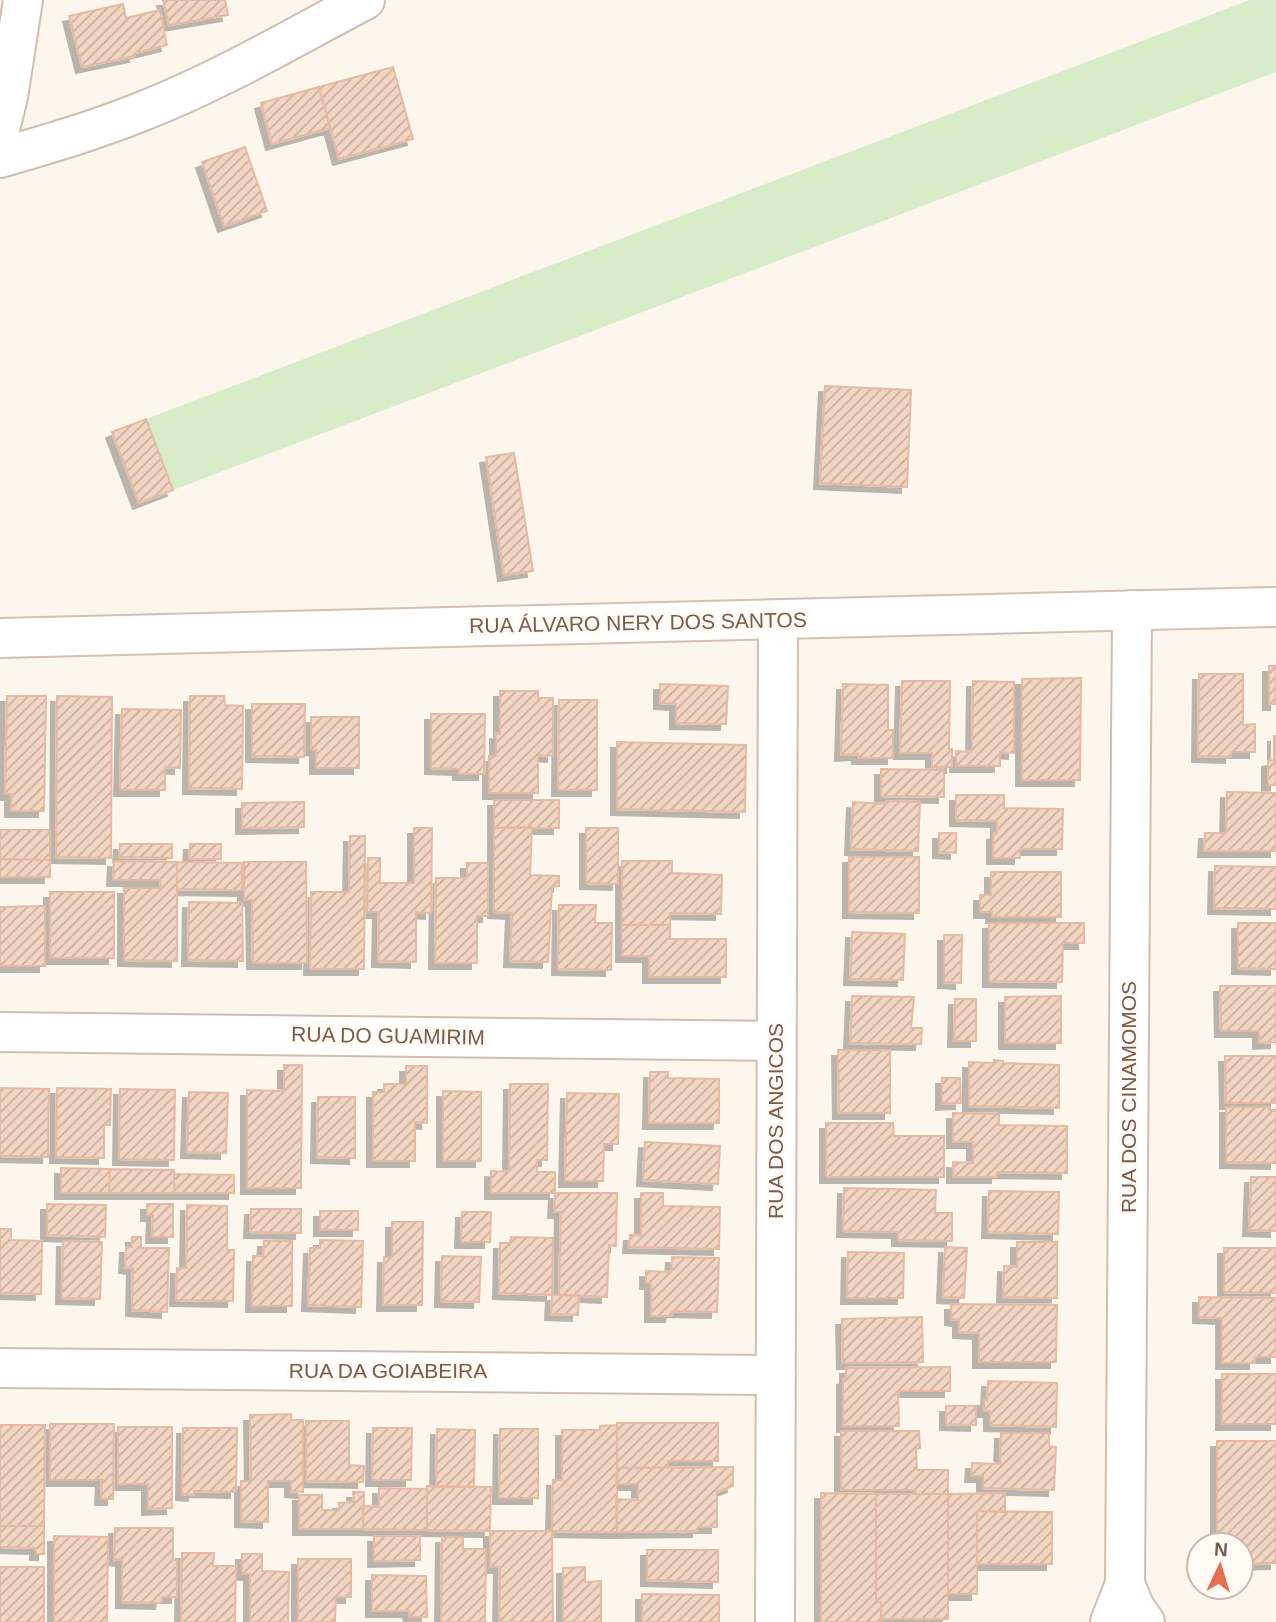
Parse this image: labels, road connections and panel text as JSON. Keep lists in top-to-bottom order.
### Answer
{
  "streets": {
    "street": [
      "RUA ÁLVARO NERY DOS SANTOS",
      "RUA DO GUAMIRIM",
      "RUA DOS CINAMOMOS",
      "RUA DOS ANGICOS",
      "RUA DA GOIABEIRA"
    ]
  },
  "crossings": [
    ["RUA ÁLVARO NERY DOS SANTOS", "RUA DOS CINAMOMOS"],
    ["RUA ÁLVARO NERY DOS SANTOS", "RUA DOS ANGICOS"],
    ["RUA DO GUAMIRIM", "RUA DOS ANGICOS"],
    ["RUA DOS ANGICOS", "RUA DA GOIABEIRA"]
  ],
  "north": "top"
}
